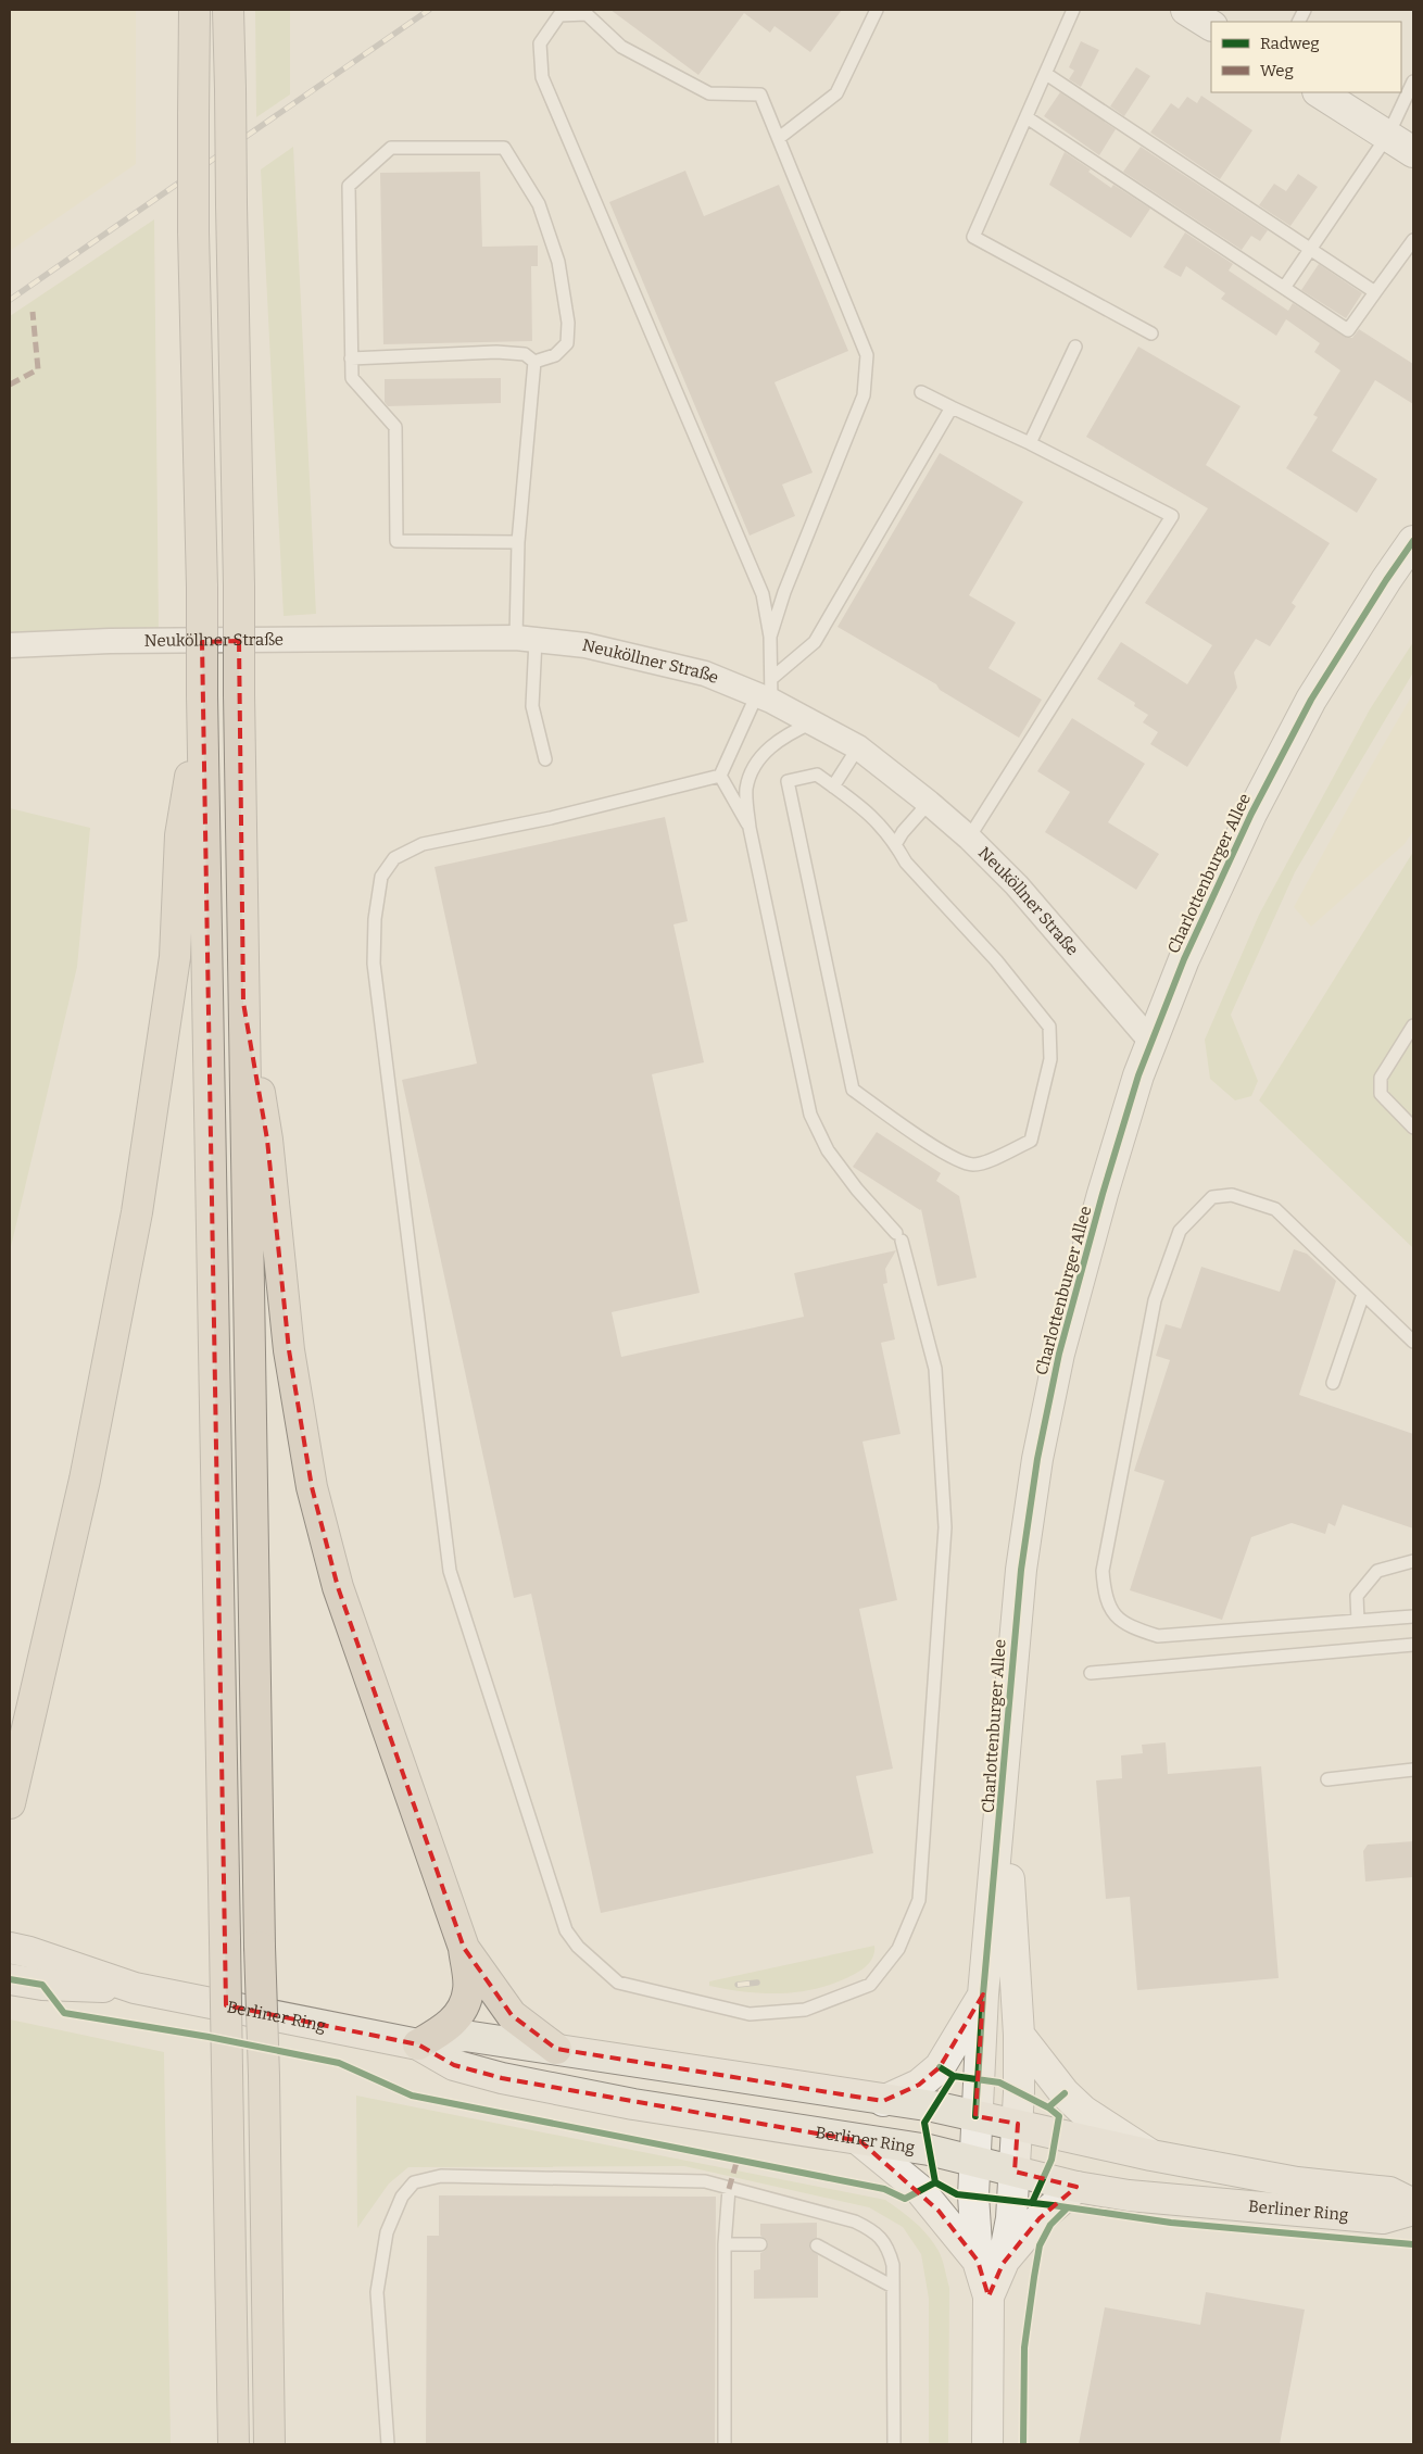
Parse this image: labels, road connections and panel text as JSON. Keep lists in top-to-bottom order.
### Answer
{
  "streets": {
    "main road": ["Berliner Ring"],
    "street": ["Neuköllner Straße", "Charlottenburger Allee"]
  },
  "crossings": [
    ["Neuköllner Straße", "Charlottenburger Allee"],
    ["Charlottenburger Allee", "Berliner Ring"]
  ],
  "legend": ["Radweg", "Weg"]
}
